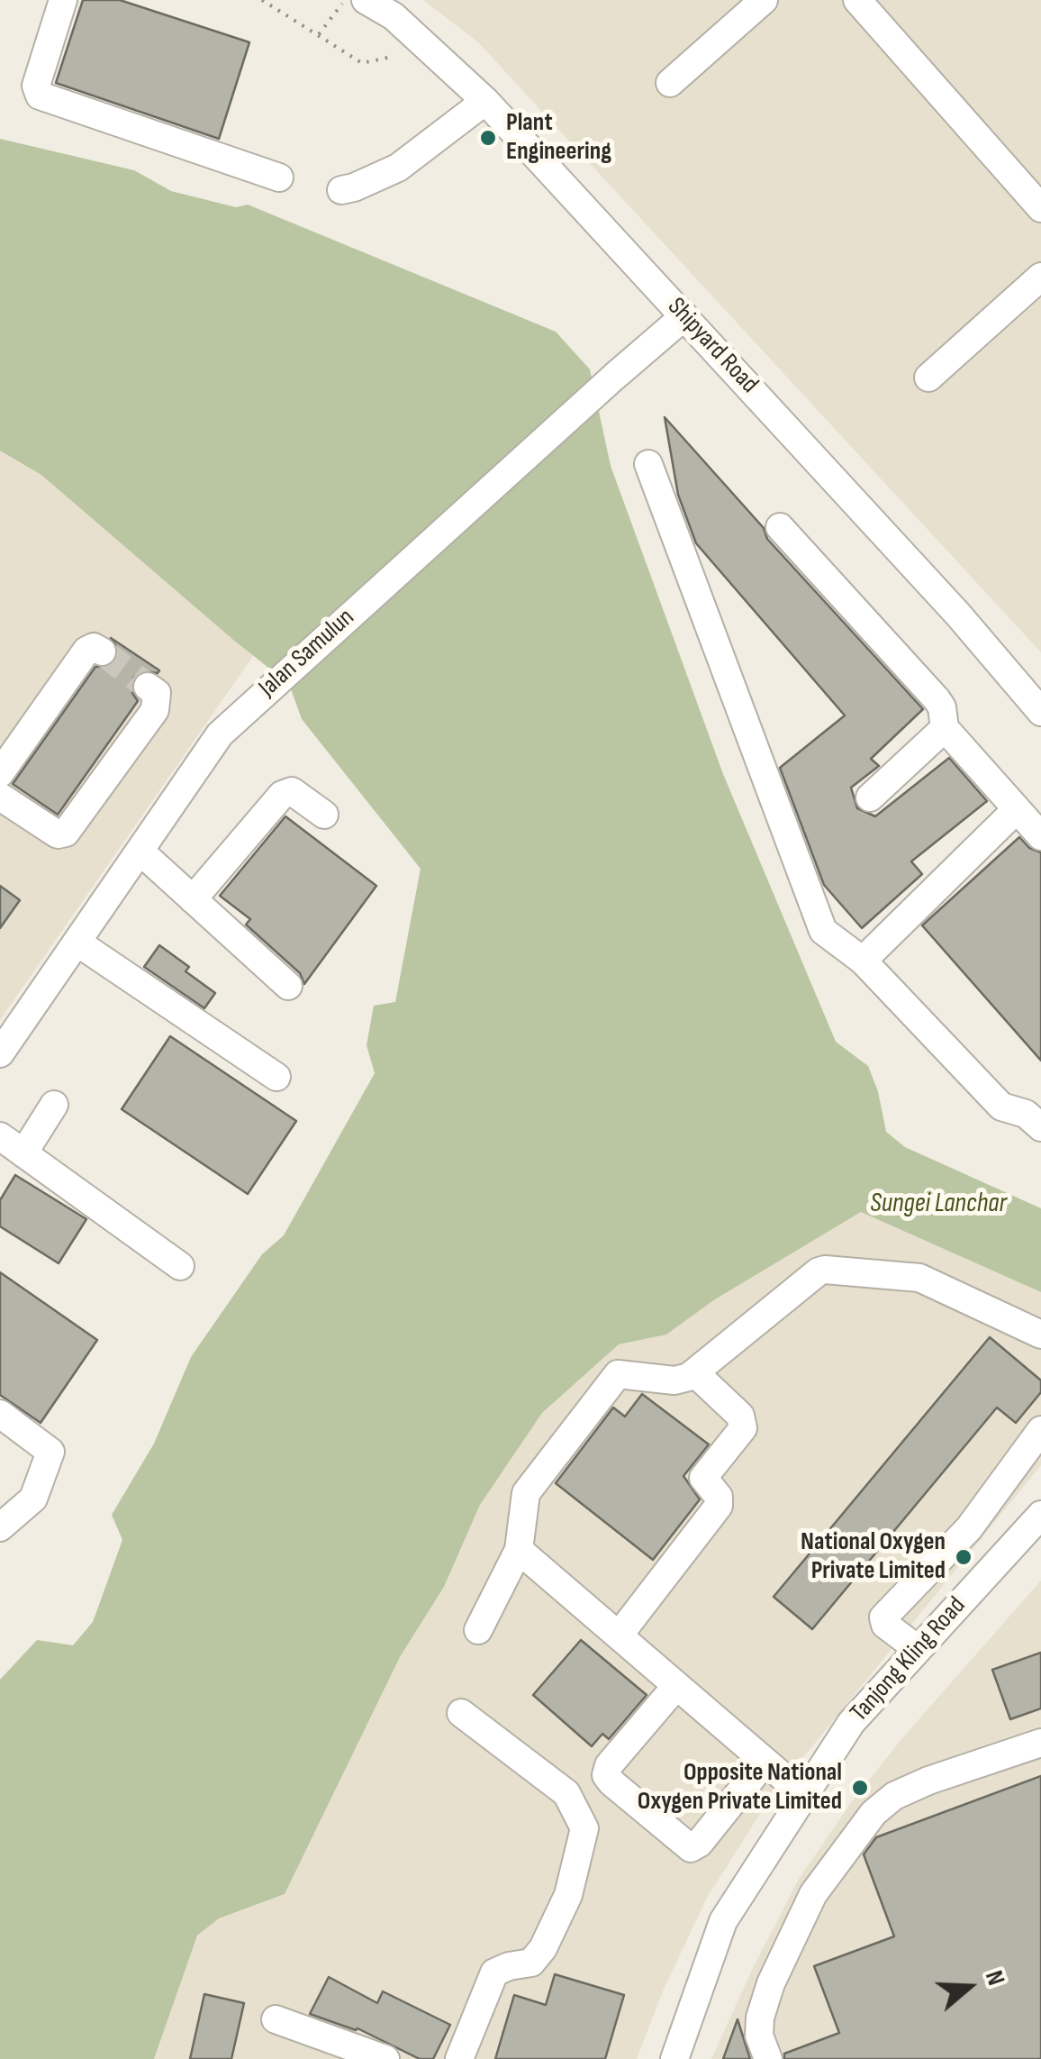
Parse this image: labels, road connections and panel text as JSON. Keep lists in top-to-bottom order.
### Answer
{
  "streets": {
    "street": ["Shipyard Road", "Jalan Samulun", "Tanjong Kling Road"]
  },
  "crossings": [
    ["Shipyard Road", "Jalan Samulun"]
  ],
  "water": ["Sungei Lanchar"],
  "places": ["Plant Engineering", "National Oxygen Private Limited", "Opposite National Oxygen Private Limited"],
  "north": "right"
}
